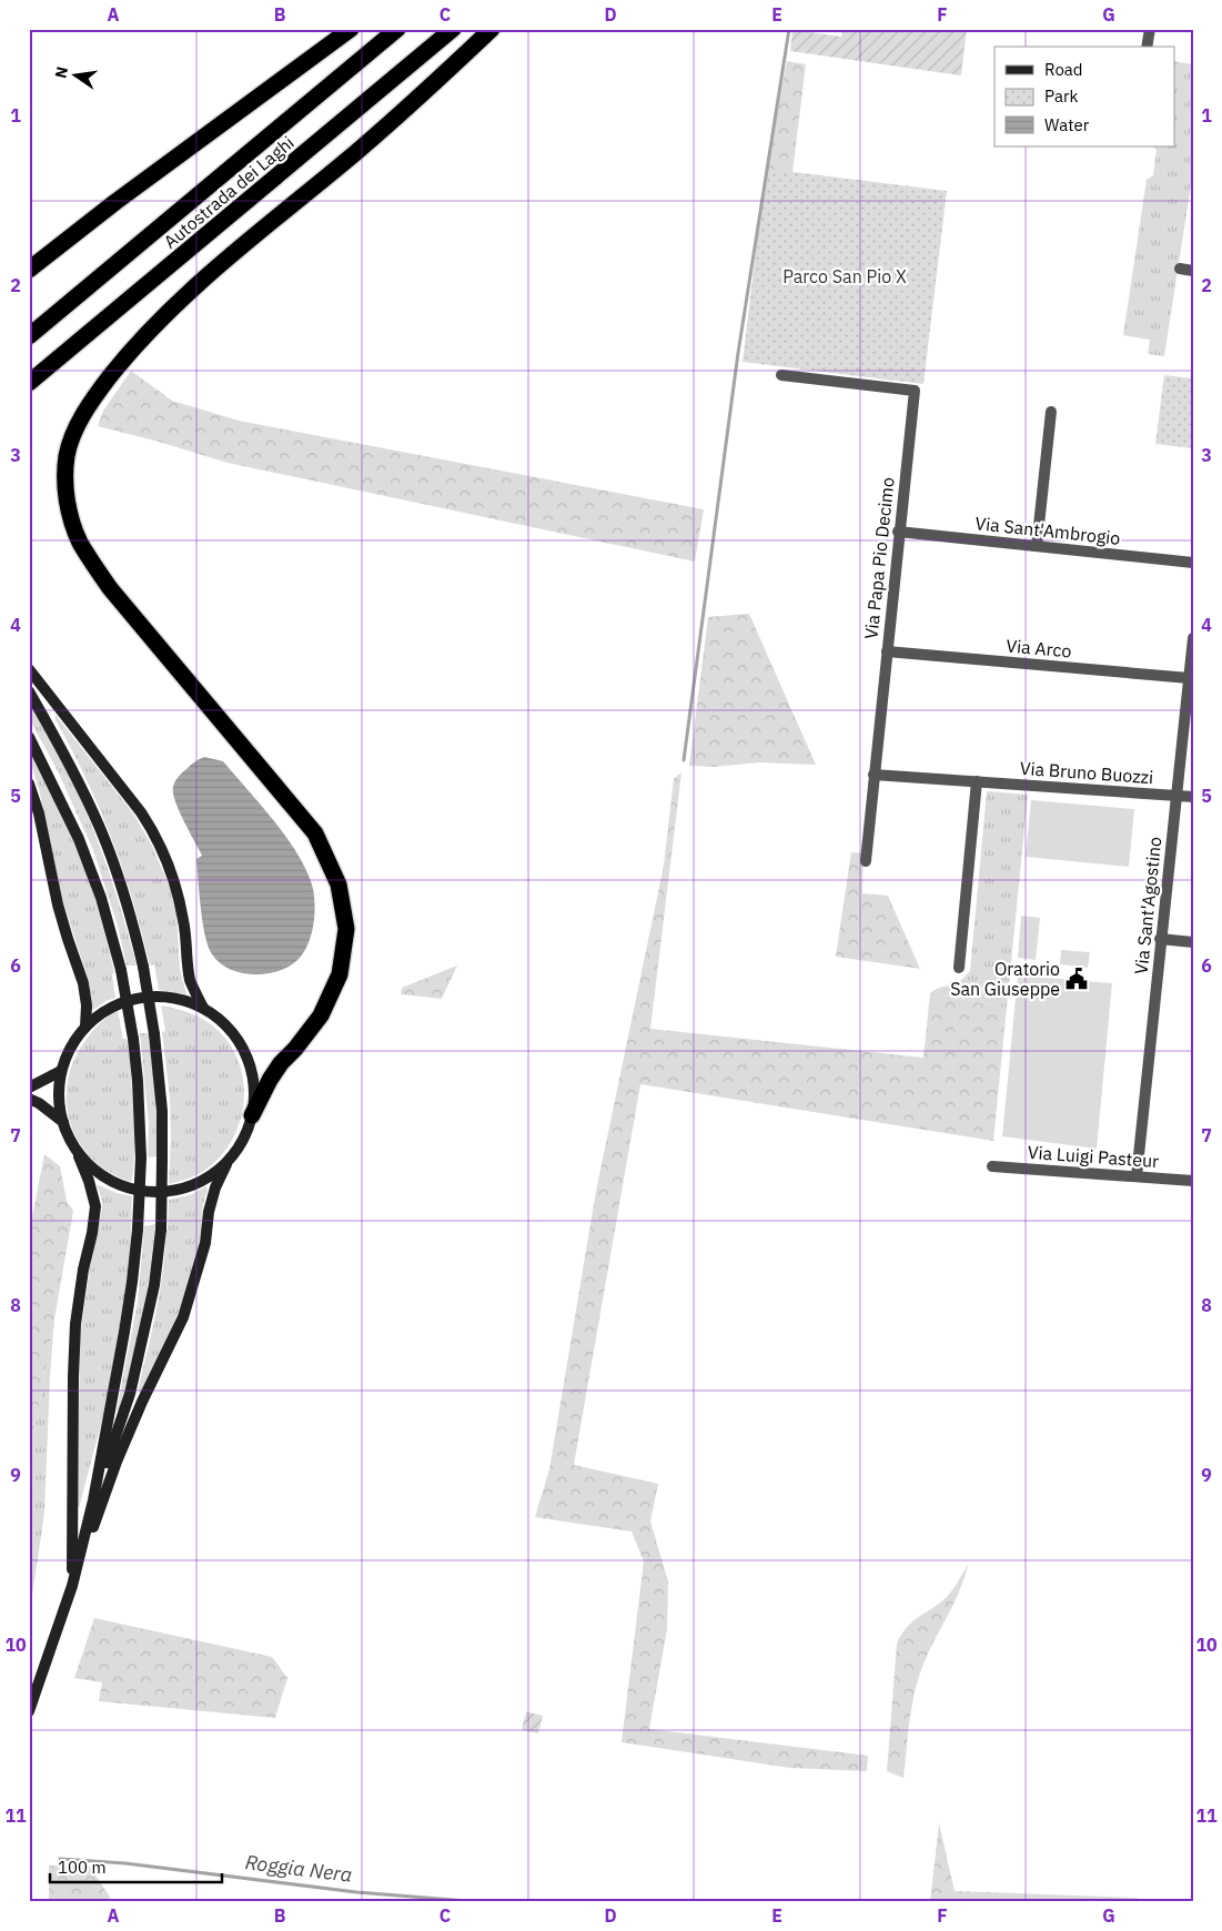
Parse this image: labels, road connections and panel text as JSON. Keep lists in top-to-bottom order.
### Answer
{
  "streets": {
    "highway": ["Autostrada dei Laghi"],
    "street": [
      "Via Sant'Ambrogio",
      "Via Papa Pio Decimo",
      "Via Arco",
      "Via Bruno Buozzi",
      "Via Sant'Agostino",
      "Via Luigi Pasteur"
    ]
  },
  "crossings": [
    ["Via Sant'Ambrogio", "Via Papa Pio Decimo"],
    ["Via Papa Pio Decimo", "Via Arco"],
    ["Via Papa Pio Decimo", "Via Bruno Buozzi"],
    ["Via Arco", "Via Sant'Agostino"],
    ["Via Bruno Buozzi", "Via Sant'Agostino"],
    ["Via Sant'Agostino", "Via Luigi Pasteur"]
  ],
  "water": ["Roggia Nera"],
  "parks": ["Parco San Pio X"],
  "places": {
    "public building": ["Oratorio San Giuseppe"]
  },
  "legend": ["Road", "Park", "Water"],
  "scale_bar": "100 m",
  "north": "left",
  "grid": {
    "columns": [
      "A",
      "B",
      "C",
      "D",
      "E",
      "F",
      "G"
    ],
    "rows": [
      "1",
      "2",
      "3",
      "4",
      "5",
      "6",
      "7",
      "8",
      "9",
      "10",
      "11"
    ]
  }
}
